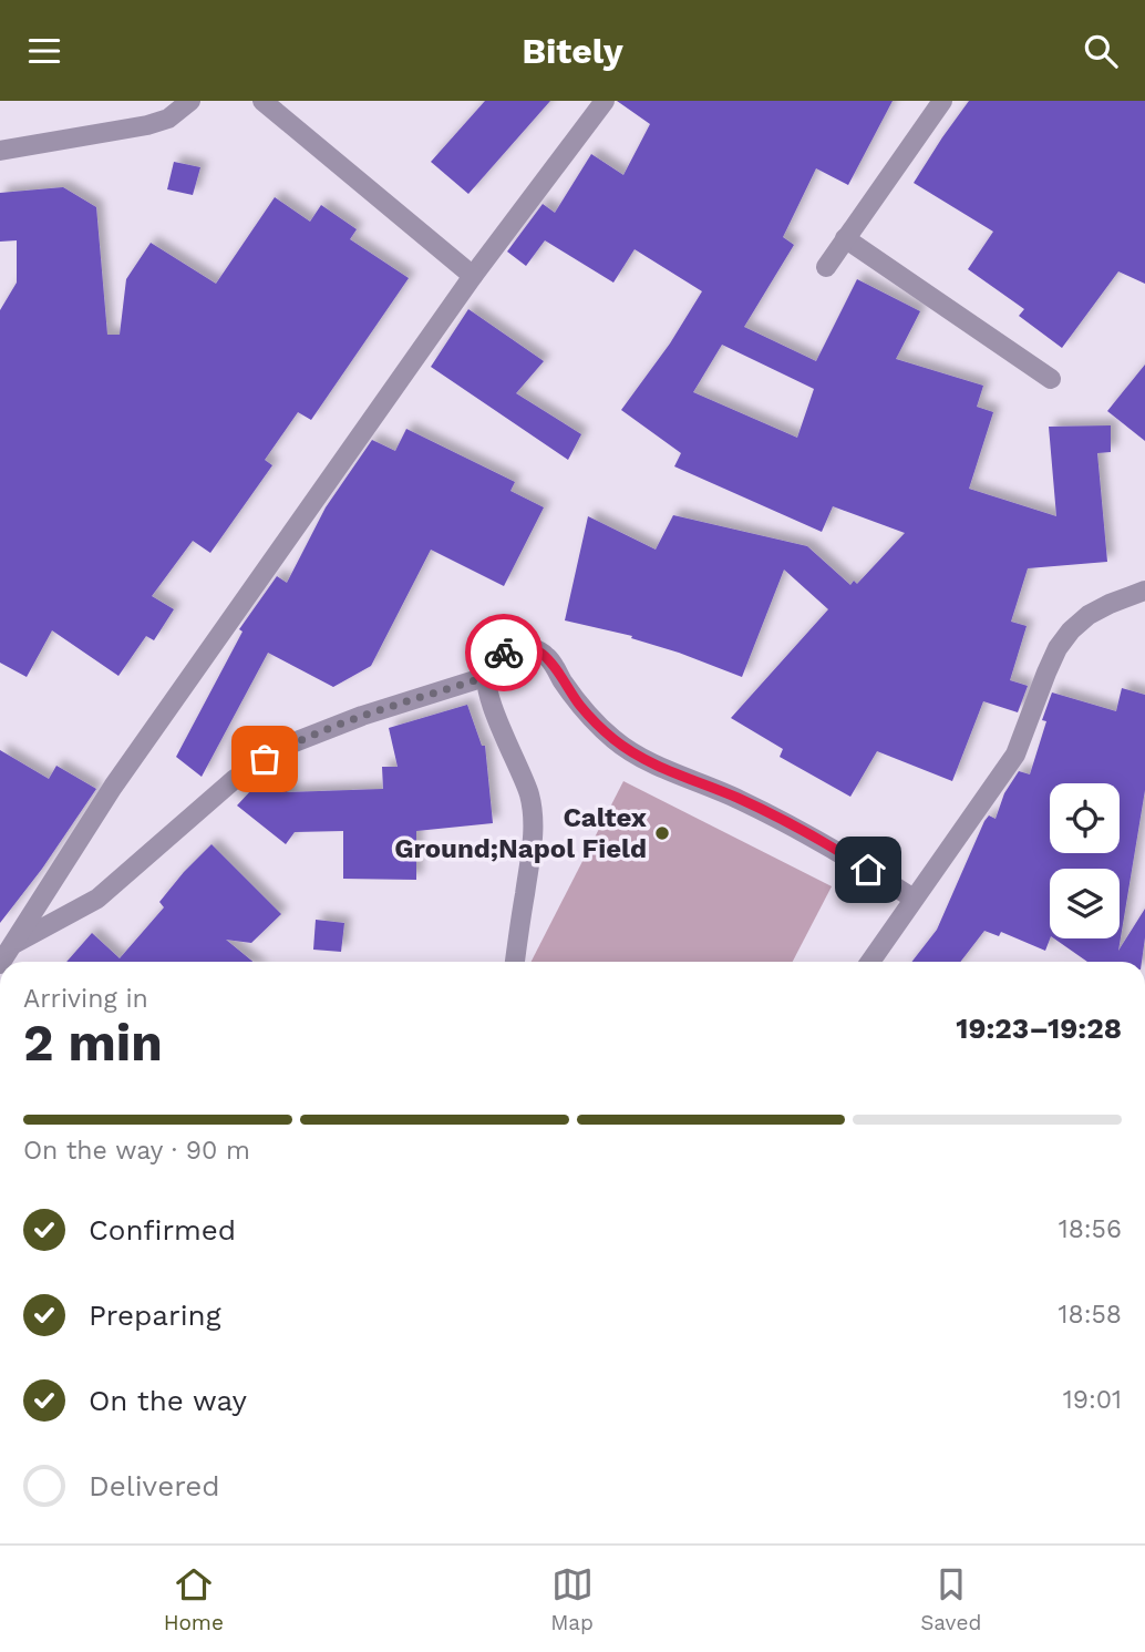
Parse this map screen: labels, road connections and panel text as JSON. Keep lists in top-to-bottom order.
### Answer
{
  "places": ["Caltex Ground;Napol Field"],
  "page": {
    "header": "Bitely",
    "heading": ["2 min", "Arriving in", "19:23–19:28"],
    "bar": "On the way · 90 m",
    "list": [
      ["Confirmed", "18:56"],
      ["Preparing", "18:58"],
      ["On the way", "19:01"],
      "Delivered"
    ],
    "tabs": ["Home", "Map", "Saved"]
  }
}
